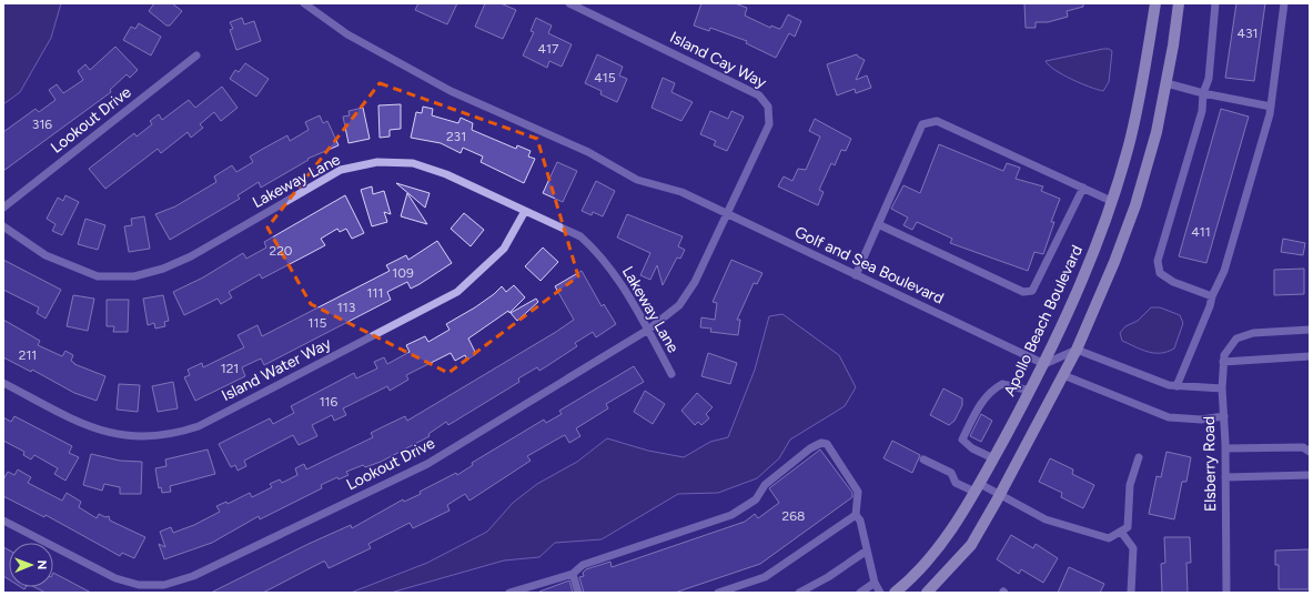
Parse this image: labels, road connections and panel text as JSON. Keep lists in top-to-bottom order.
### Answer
{
  "streets": {
    "main road": ["Apollo Beach Boulevard"],
    "street": [
      "Island Cay Way",
      "Lookout Drive",
      "Lakeway Lane",
      "Golf and Sea Boulevard",
      "Island Water Way",
      "Elsberry Road"
    ]
  },
  "crossings": [
    ["Island Cay Way", "Lookout Drive"],
    ["Island Cay Way", "Golf and Sea Boulevard"],
    ["Lookout Drive", "Lakeway Lane"],
    ["Lookout Drive", "Golf and Sea Boulevard"],
    ["Lakeway Lane", "Island Water Way"],
    ["Golf and Sea Boulevard", "Apollo Beach Boulevard"]
  ],
  "house_numbers": [
    "431",
    "417",
    "415",
    "316",
    "231",
    "411",
    "220",
    "109",
    "111",
    "113",
    "115",
    "211",
    "121",
    "116",
    "268"
  ],
  "north": "right"
}
